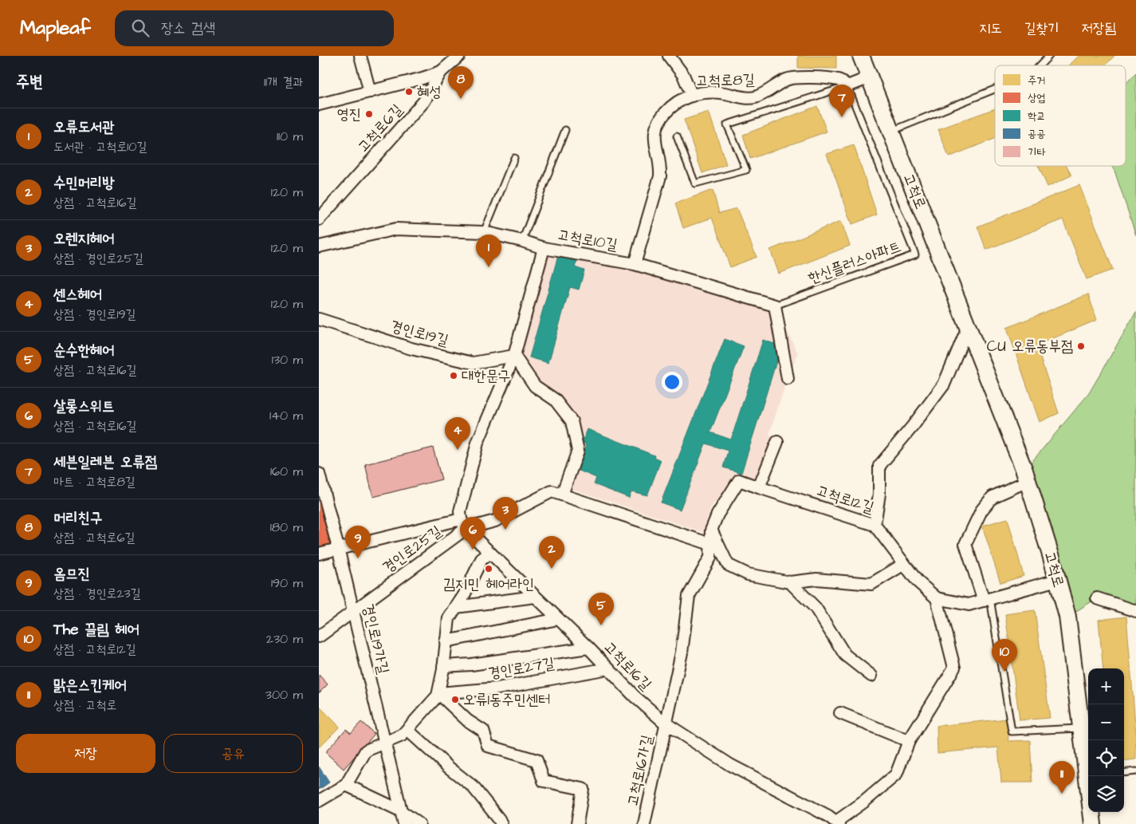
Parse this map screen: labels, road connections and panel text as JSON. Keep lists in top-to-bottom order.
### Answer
{
  "streets": {
    "main road": ["고척로"],
    "street": [
      "고척로8길",
      "고척로6길",
      "고척로10길",
      "경인로19길",
      "고척로12길",
      "경인로25길",
      "경인로19가길",
      "고척로16길",
      "경인로27길",
      "고척로16가길"
    ],
    "lane": ["한신플러스아파트"]
  },
  "crossings": [
    ["고척로8길", "고척로10길"],
    ["고척로8길", "한신플러스아파트"],
    ["고척로", "고척로12길"],
    ["고척로10길", "한신플러스아파트"],
    ["고척로12길", "경인로25길"],
    ["고척로12길", "고척로16길"],
    ["경인로25길", "경인로19가길"],
    ["경인로25길", "고척로16길"],
    ["고척로16길", "경인로27길"],
    ["고척로16길", "고척로16가길"]
  ],
  "places": [
    "혜성",
    "영진",
    "CU 오류동부점",
    "대한문구",
    "김지민 헤어라인",
    "오류1동주민센터"
  ],
  "legend": [
    "주거",
    "상업",
    "학교",
    "공공",
    "기타"
  ],
  "page": {
    "header": "Mapleaf",
    "search": "장소 검색",
    "nav": ["지도", "길찾기", "저장됨"],
    "heading": ["주변", "11개 결과"],
    "pins": [
      "8",
      "7",
      "1",
      "4",
      "3",
      "6",
      "9",
      "2",
      "5",
      "10",
      "11"
    ],
    "list": [
      {
        "mark": "1",
        "name": "오류도서관",
        "note": "도서관 · 고척로10길",
        "value": "110 m"
      },
      {
        "mark": "2",
        "name": "수민머리방",
        "note": "상점 · 고척로16길",
        "value": "120 m"
      },
      {
        "mark": "3",
        "name": "오렌지헤어",
        "note": "상점 · 경인로25길",
        "value": "120 m"
      },
      {
        "mark": "4",
        "name": "센스헤어",
        "note": "상점 · 경인로19길",
        "value": "120 m"
      },
      {
        "mark": "5",
        "name": "순수한헤어",
        "note": "상점 · 고척로16길",
        "value": "130 m"
      },
      {
        "mark": "6",
        "name": "살롱스위트",
        "note": "상점 · 고척로16길",
        "value": "140 m"
      },
      {
        "mark": "7",
        "name": "세븐일레븐 오류점",
        "note": "마트 · 고척로8길",
        "value": "160 m"
      },
      {
        "mark": "8",
        "name": "머리친구",
        "note": "상점 · 고척로6길",
        "value": "180 m"
      },
      {
        "mark": "9",
        "name": "옴므진",
        "note": "상점 · 경인로23길",
        "value": "190 m"
      },
      {
        "mark": "10",
        "name": "The 끌림 헤어",
        "note": "상점 · 고척로12길",
        "value": "230 m"
      },
      {
        "mark": "11",
        "name": "맑은스킨케어",
        "note": "상점 · 고척로",
        "value": "300 m"
      }
    ],
    "map_buttons": ["+", "−"],
    "buttons": ["저장", "공유"]
  }
}
